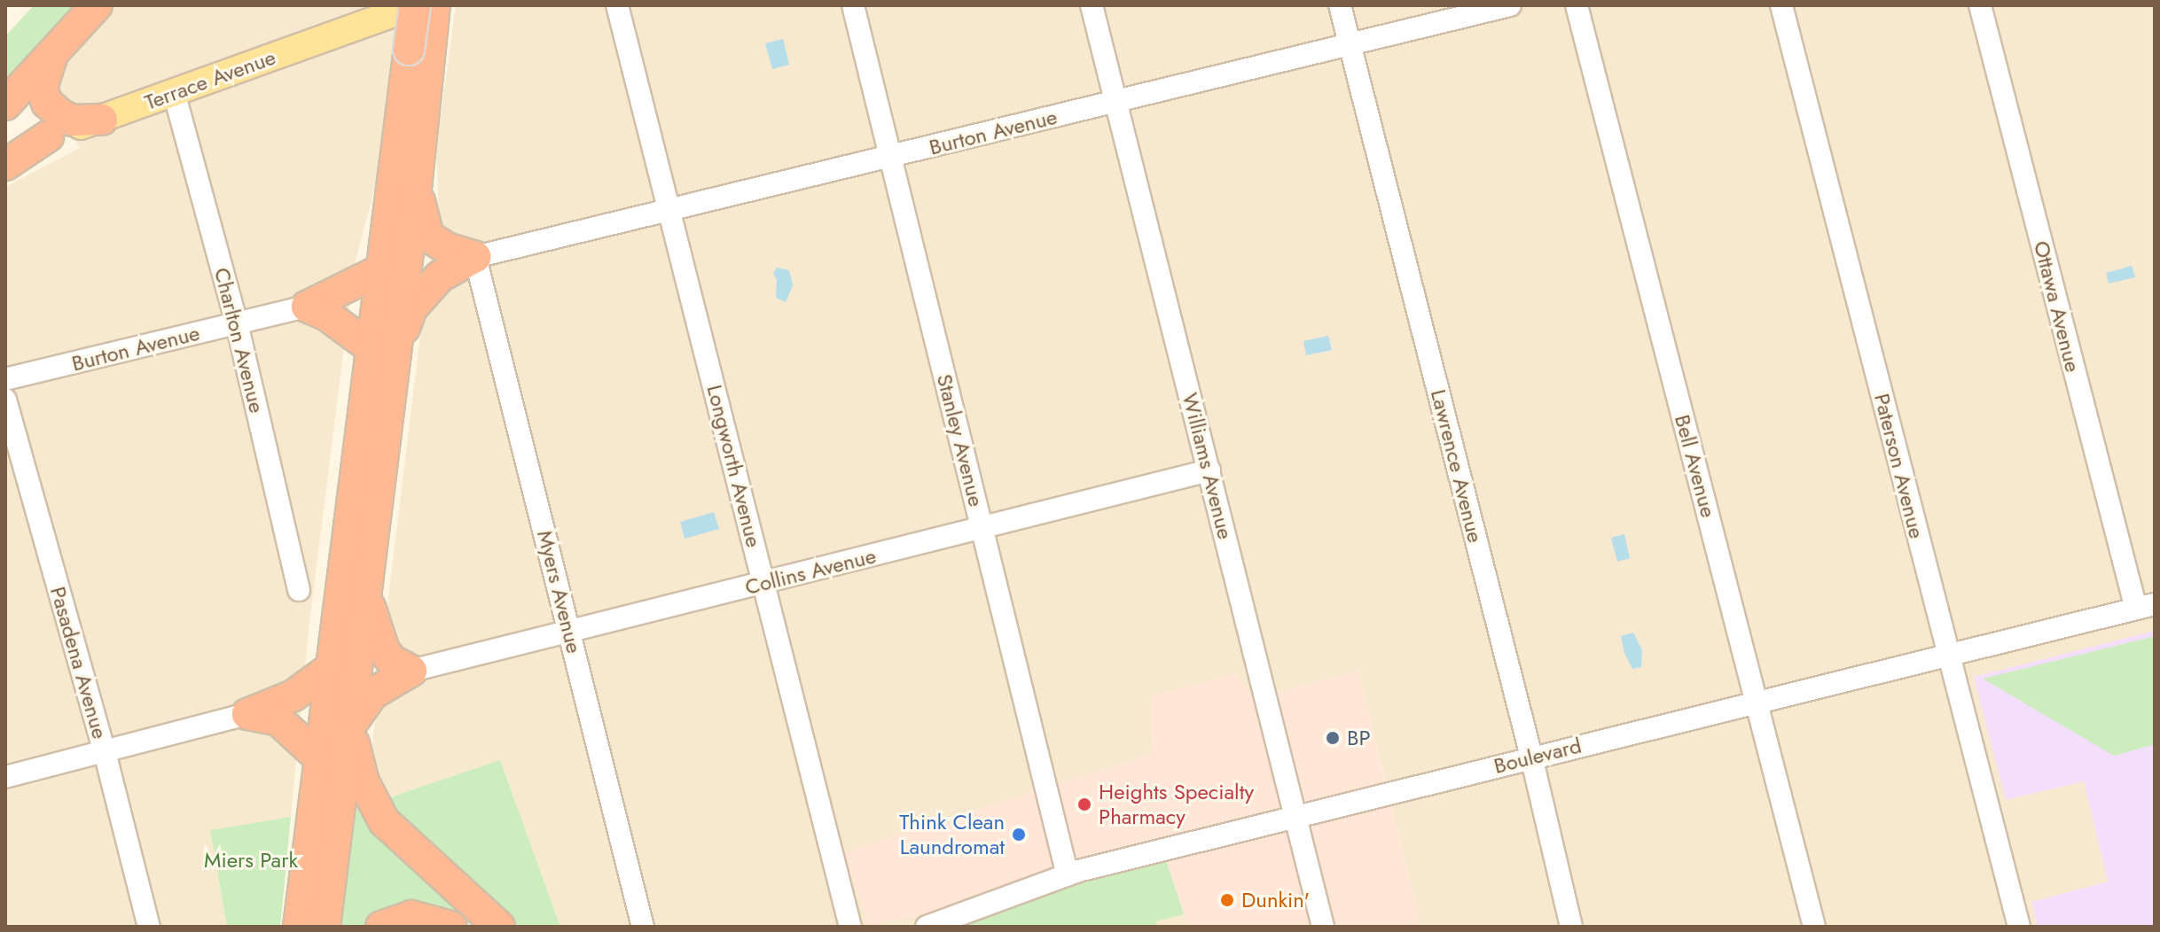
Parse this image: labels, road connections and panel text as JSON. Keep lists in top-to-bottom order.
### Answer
{
  "streets": {
    "main road": ["Terrace Avenue"],
    "street": [
      "Burton Avenue",
      "Ottawa Avenue",
      "Charlton Avenue",
      "Stanley Avenue",
      "Longworth Avenue",
      "Williams Avenue",
      "Lawrence Avenue",
      "Bell Avenue",
      "Paterson Avenue",
      "Collins Avenue",
      "Myers Avenue",
      "Pasadena Avenue",
      "Boulevard"
    ]
  },
  "crossings": [
    ["Terrace Avenue", "Charlton Avenue"],
    ["Burton Avenue", "Charlton Avenue"],
    ["Burton Avenue", "Stanley Avenue"],
    ["Burton Avenue", "Longworth Avenue"],
    ["Burton Avenue", "Williams Avenue"],
    ["Burton Avenue", "Lawrence Avenue"],
    ["Burton Avenue", "Myers Avenue"],
    ["Ottawa Avenue", "Boulevard"],
    ["Stanley Avenue", "Collins Avenue"],
    ["Stanley Avenue", "Boulevard"],
    ["Longworth Avenue", "Collins Avenue"],
    ["Williams Avenue", "Collins Avenue"],
    ["Williams Avenue", "Boulevard"],
    ["Lawrence Avenue", "Boulevard"],
    ["Bell Avenue", "Boulevard"],
    ["Paterson Avenue", "Boulevard"],
    ["Collins Avenue", "Myers Avenue"]
  ],
  "parks": ["Miers Park"],
  "places": [
    "BP",
    "Heights Specialty Pharmacy",
    "Think Clean Laundromat",
    "Dunkin'"
  ]
}
